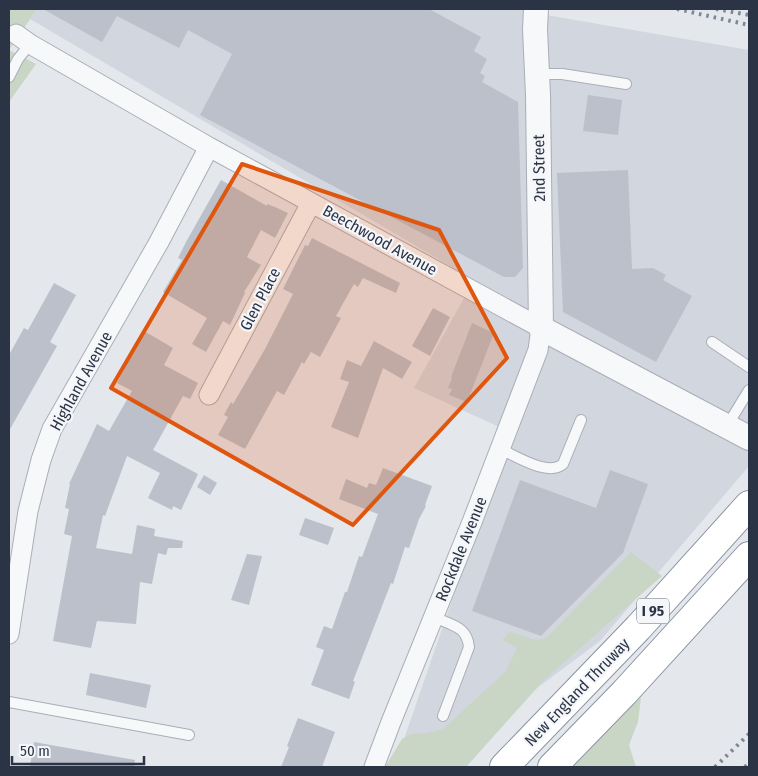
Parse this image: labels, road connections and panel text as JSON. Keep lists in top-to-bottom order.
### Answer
{
  "streets": {
    "highway": ["I 95", "New England Thruway"],
    "street": [
      "2nd Street",
      "Beechwood Avenue",
      "Glen Place",
      "Highland Avenue",
      "Rockdale Avenue"
    ]
  },
  "crossings": [
    ["2nd Street", "Beechwood Avenue"],
    ["2nd Street", "Rockdale Avenue"],
    ["Beechwood Avenue", "Glen Place"],
    ["Beechwood Avenue", "Highland Avenue"],
    ["Beechwood Avenue", "Rockdale Avenue"]
  ],
  "scale_bar": "50 m"
}
